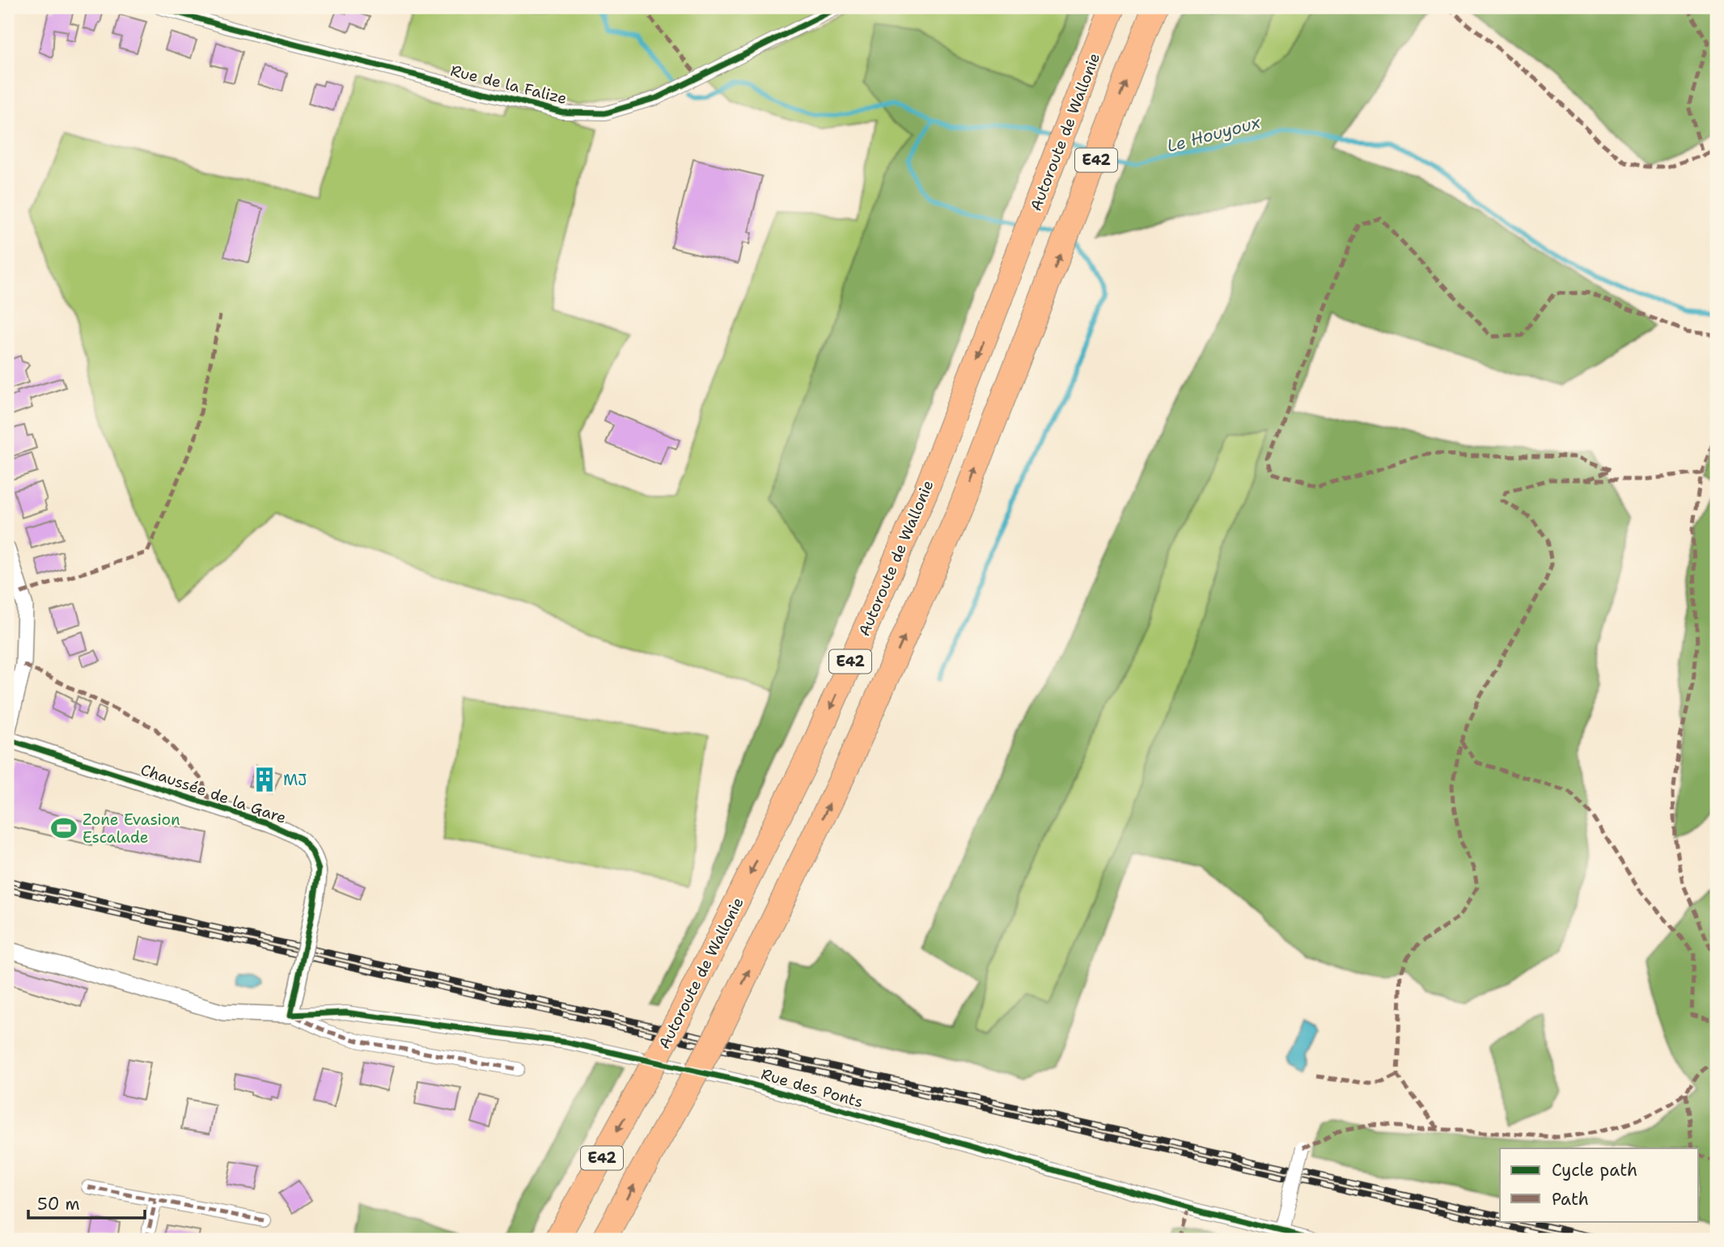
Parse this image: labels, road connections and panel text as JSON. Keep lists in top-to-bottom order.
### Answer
{
  "streets": {
    "highway": ["Autoroute de Wallonie", "E42"],
    "street": ["Rue de la Falize", "Chaussée de la Gare", "Rue des Ponts"]
  },
  "crossings": [
    ["Chaussée de la Gare", "Rue des Ponts"]
  ],
  "water": ["Le Houyoux"],
  "places": {
    "building": ["MJ"],
    "sports": ["Zone Evasion Escalade"]
  },
  "legend": ["Cycle path", "Path"],
  "scale_bar": "50 m"
}
